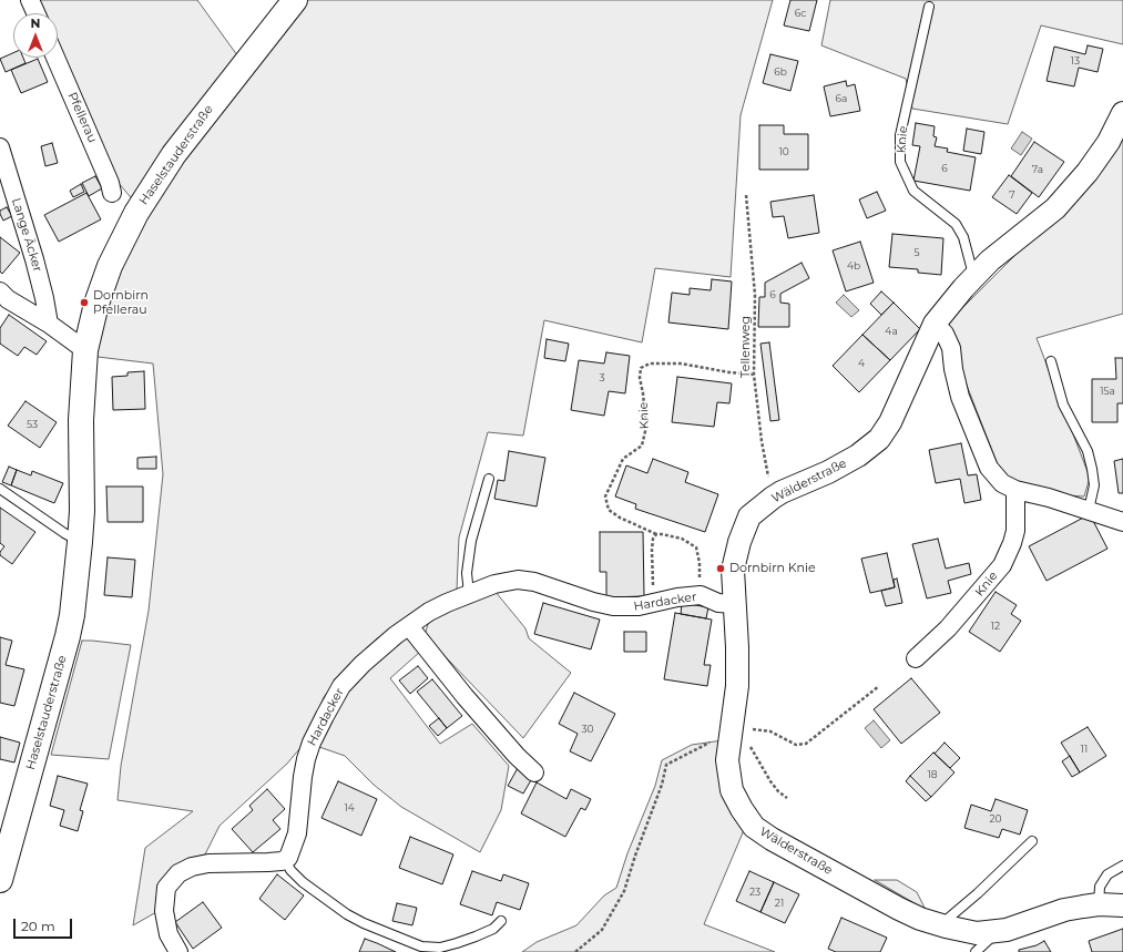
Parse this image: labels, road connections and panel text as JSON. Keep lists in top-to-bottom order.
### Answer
{
  "streets": {
    "main road": ["Haselstauderstraße"],
    "street": [
      "Pfellerau",
      "Knie",
      "Lange Äcker",
      "Wälderstraße",
      "Hardacker"
    ],
    "path": ["Tellenweg"]
  },
  "crossings": [
    ["Knie", "Tellenweg"],
    ["Knie", "Wälderstraße"],
    ["Knie", "Hardacker"],
    ["Tellenweg", "Wälderstraße"],
    ["Wälderstraße", "Hardacker"]
  ],
  "places": ["Dornbirn Pfellerau", "Dornbirn Knie"],
  "house_numbers": [
    "6c",
    "13",
    "6b",
    "6a",
    "10",
    "6",
    "7a",
    "7",
    "5",
    "4b",
    "6",
    "4a",
    "4",
    "3",
    "15a",
    "53",
    "12",
    "30",
    "11",
    "18",
    "14",
    "20",
    "23",
    "21"
  ],
  "scale_bar": "20 m",
  "north": "top"
}
